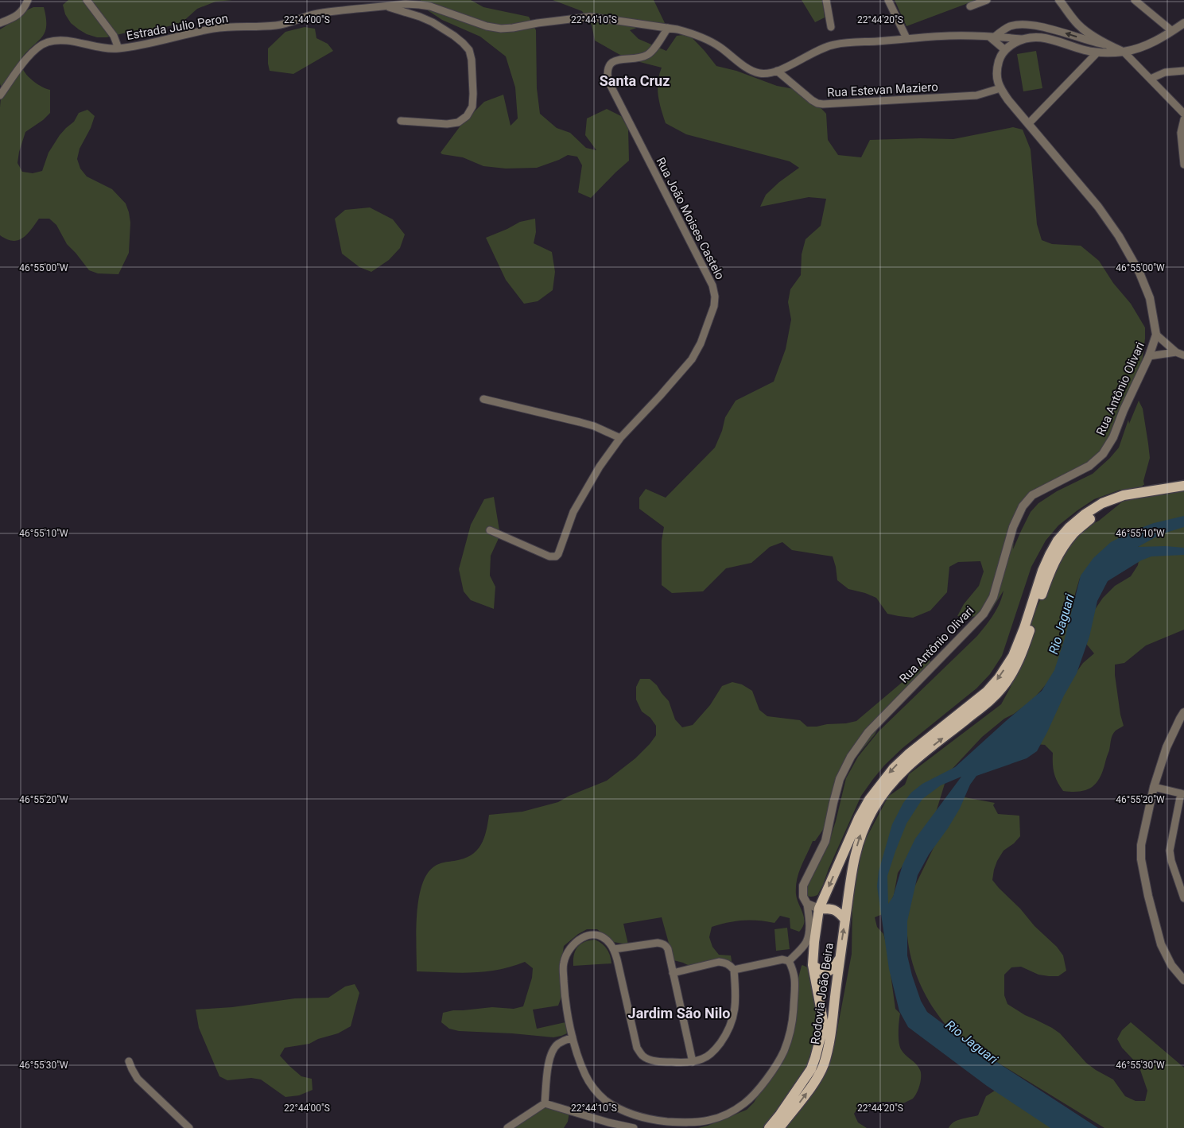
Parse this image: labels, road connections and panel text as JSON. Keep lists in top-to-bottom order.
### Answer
{
  "streets": {
    "main road": ["Rodovia João Beira"],
    "street": [
      "Estrada Julio Peron",
      "Rua Estevan Maziero",
      "Rua João Moises Castelo",
      "Rua Antônio Olivari"
    ]
  },
  "crossings": [
    ["Estrada Julio Peron", "Rua Estevan Maziero"],
    ["Estrada Julio Peron", "Rua João Moises Castelo"],
    ["Rua Estevan Maziero", "Rua Antônio Olivari"]
  ],
  "districts": ["Santa Cruz", "Jardim São Nilo"],
  "water": ["Rio Jaguari"],
  "coordinates": [
    "22°44'00\"S",
    "22°44'10\"S",
    "22°44'20\"S",
    "46°55'00\"W",
    "46°55'10\"W",
    "46°55'20\"W",
    "46°55'30\"W"
  ]
}
